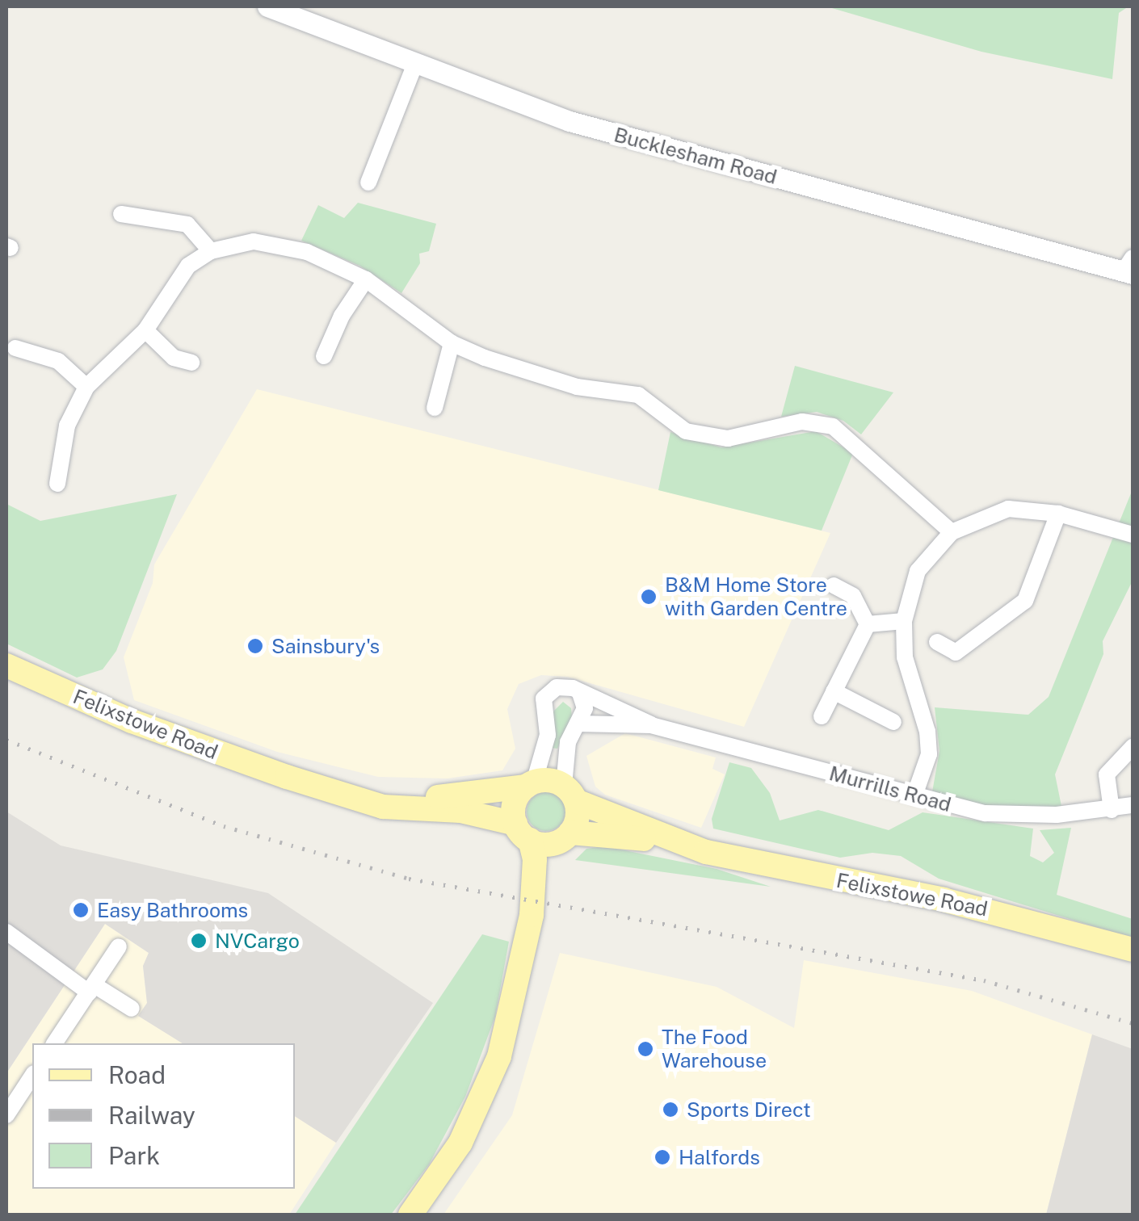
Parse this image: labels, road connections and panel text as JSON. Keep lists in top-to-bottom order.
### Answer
{
  "streets": {
    "main road": ["Felixstowe Road"],
    "street": ["Bucklesham Road", "Murrills Road"]
  },
  "places": [
    "B&M Home Store with Garden Centre",
    "Sainsbury's",
    "Easy Bathrooms",
    "NVCargo",
    "The Food Warehouse",
    "Sports Direct",
    "Halfords"
  ],
  "legend": ["Road", "Railway", "Park"]
}
